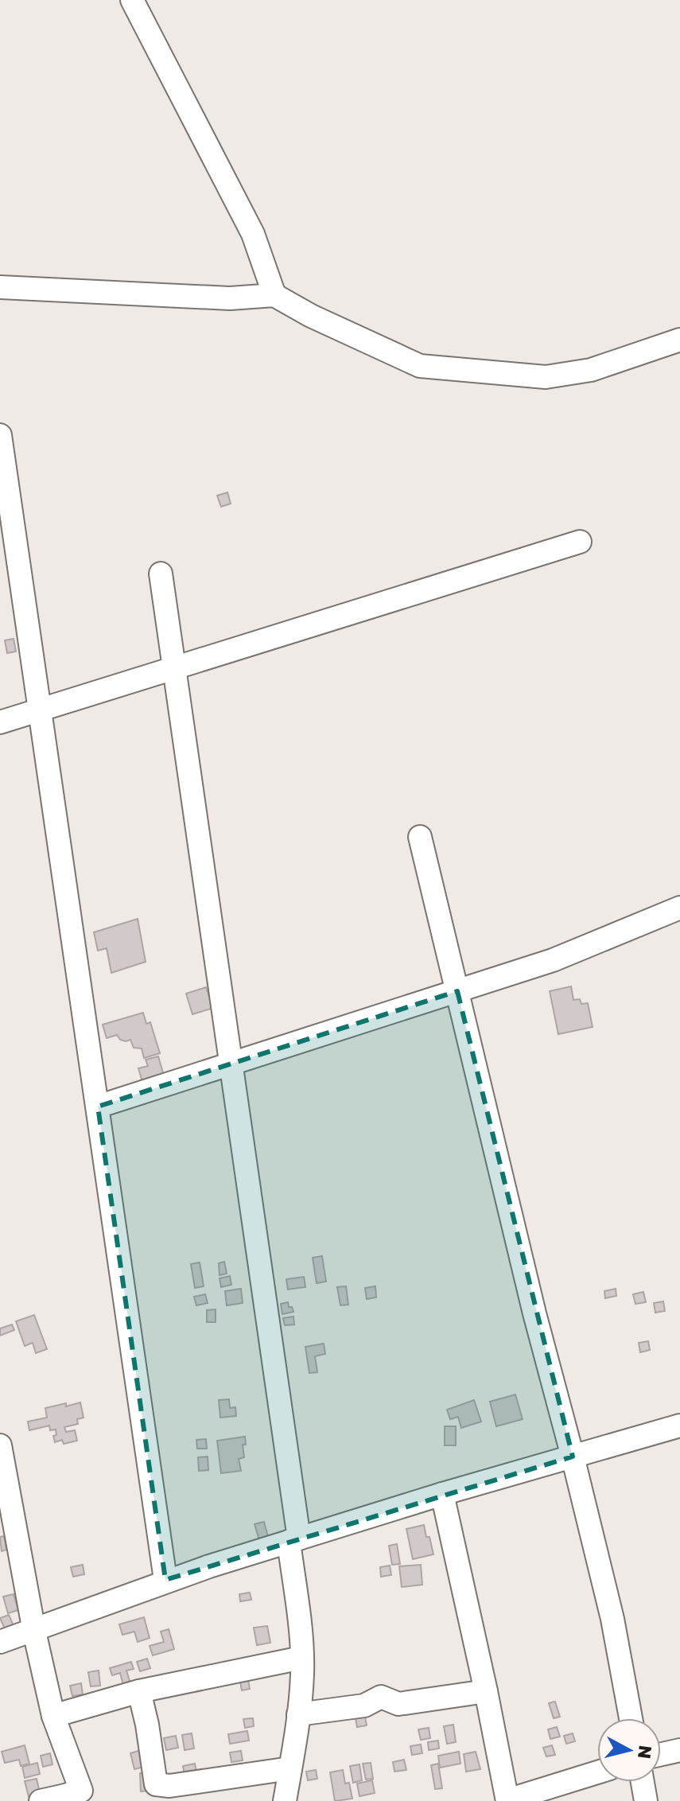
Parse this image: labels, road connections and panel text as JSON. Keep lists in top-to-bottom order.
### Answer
{
  "north": "right"
}
